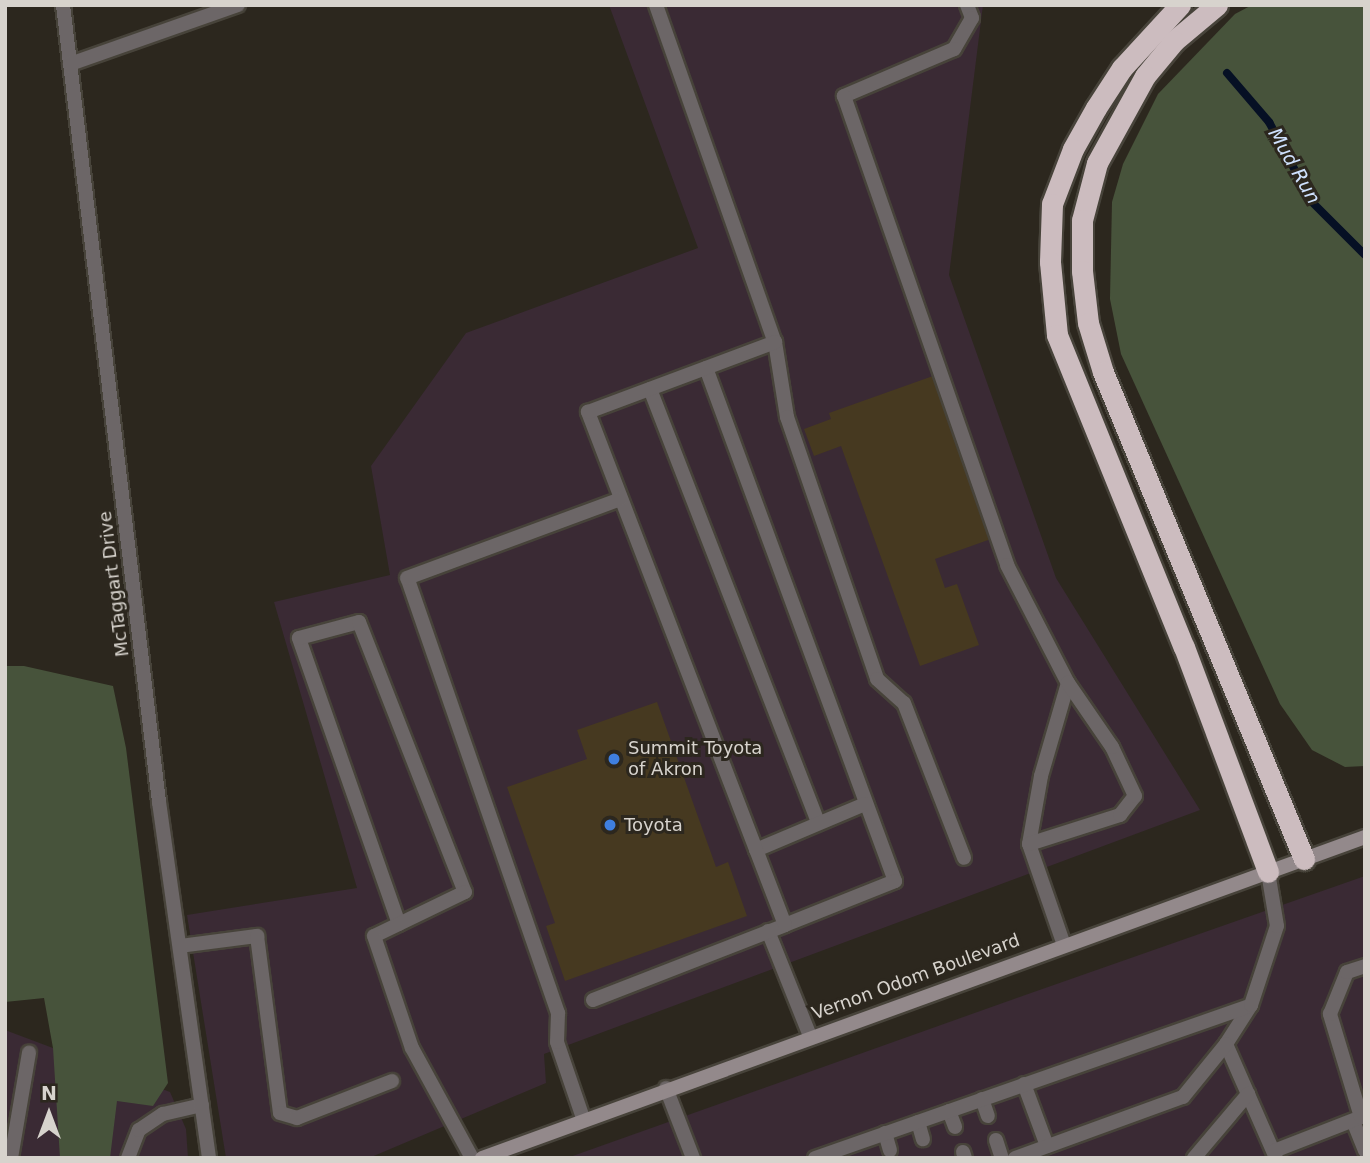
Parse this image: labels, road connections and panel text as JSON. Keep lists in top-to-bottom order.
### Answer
{
  "streets": {
    "main road": ["Vernon Odom Boulevard"],
    "street": ["McTaggart Drive"]
  },
  "water": ["Mud Run"],
  "places": ["Summit Toyota of Akron", "Toyota"],
  "north": "top"
}
